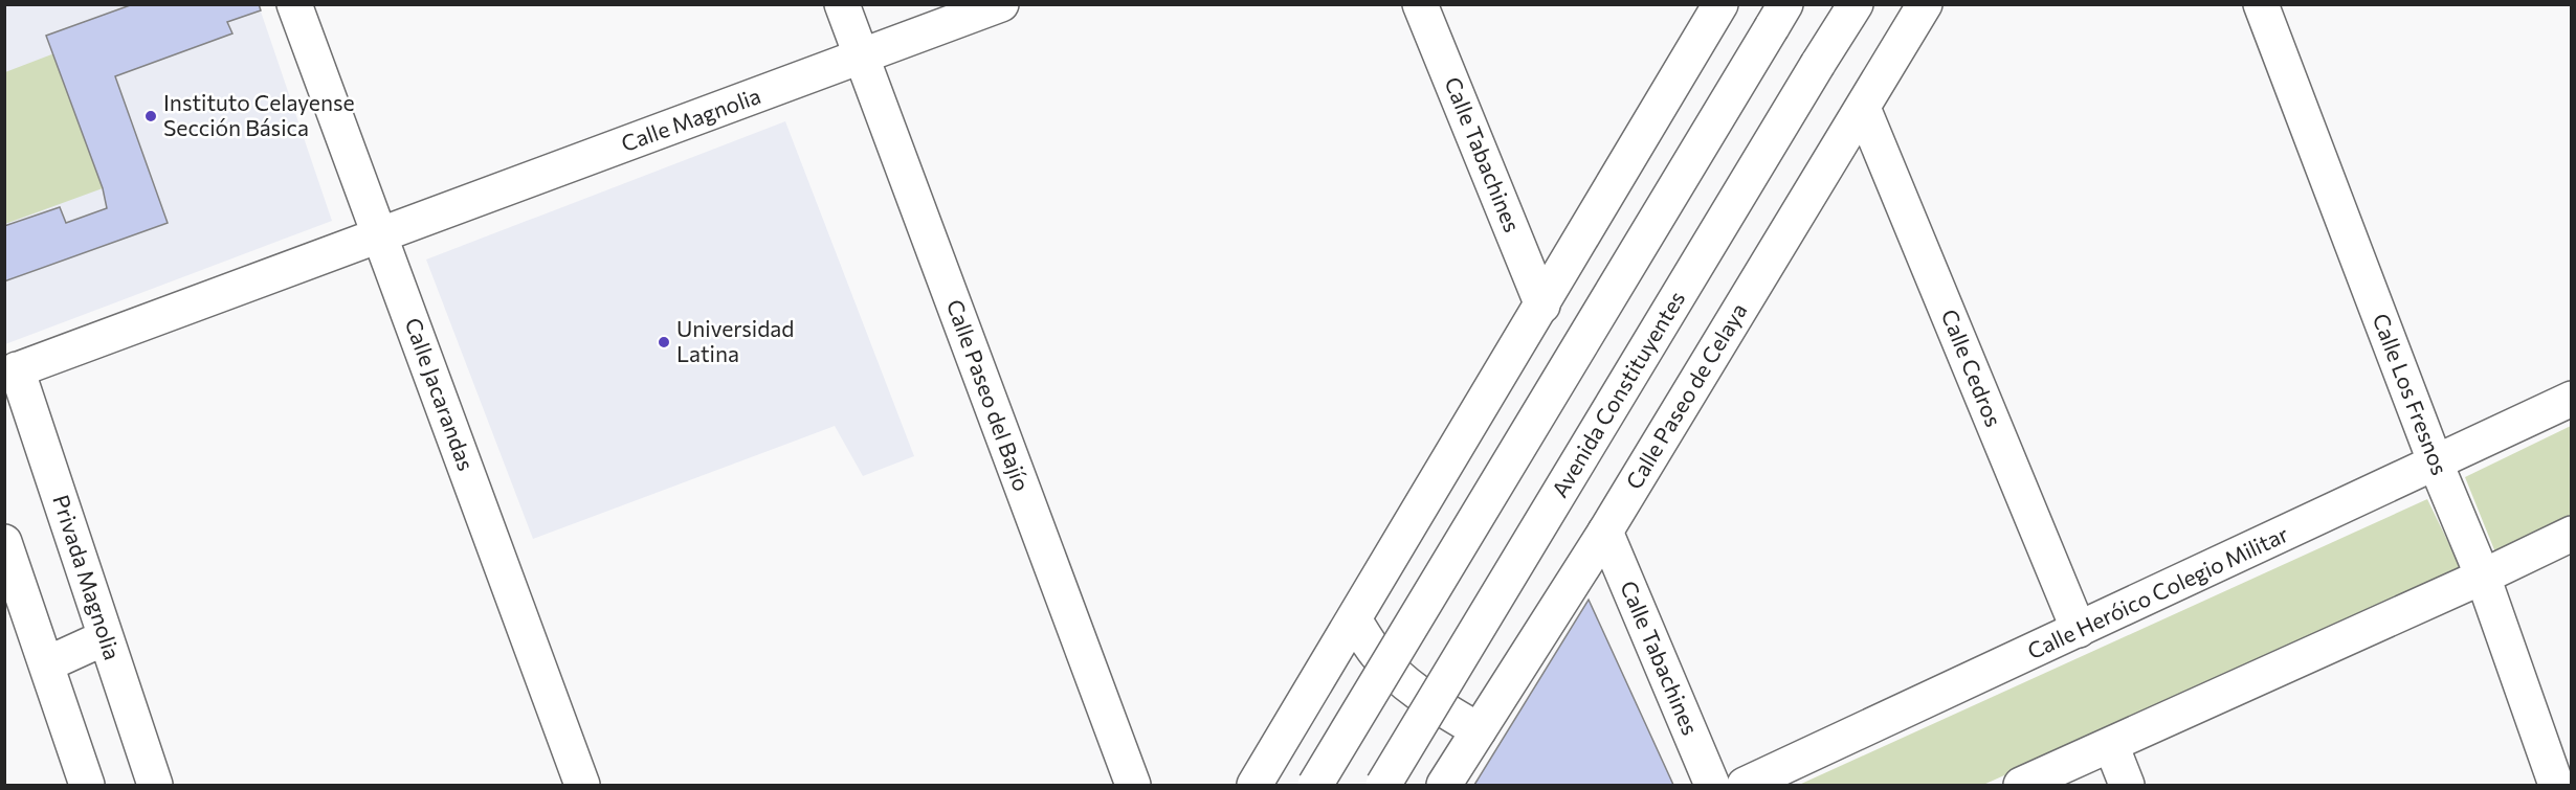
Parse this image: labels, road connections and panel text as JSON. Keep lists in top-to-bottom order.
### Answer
{
  "streets": {
    "main road": [
      "Calle Magnolia",
      "Calle Tabachines",
      "Calle Cedros",
      "Calle Jacarandas",
      "Avenida Constituyentes",
      "Calle Los Fresnos",
      "Calle Paseo del Bajío",
      "Calle Paseo de Celaya",
      "Privada Magnolia",
      "Calle Heróico Colegio Militar"
    ]
  },
  "crossings": [
    ["Calle Magnolia", "Calle Jacarandas"],
    ["Calle Magnolia", "Calle Paseo del Bajío"],
    ["Calle Magnolia", "Privada Magnolia"],
    ["Calle Tabachines", "Calle Paseo de Celaya"],
    ["Calle Cedros", "Calle Paseo de Celaya"],
    ["Calle Cedros", "Calle Heróico Colegio Militar"],
    ["Calle Jacarandas", "Privada Magnolia"],
    ["Calle Los Fresnos", "Calle Heróico Colegio Militar"]
  ],
  "places": ["Instituto Celayense Sección Básica", "Universidad Latina"]
}
